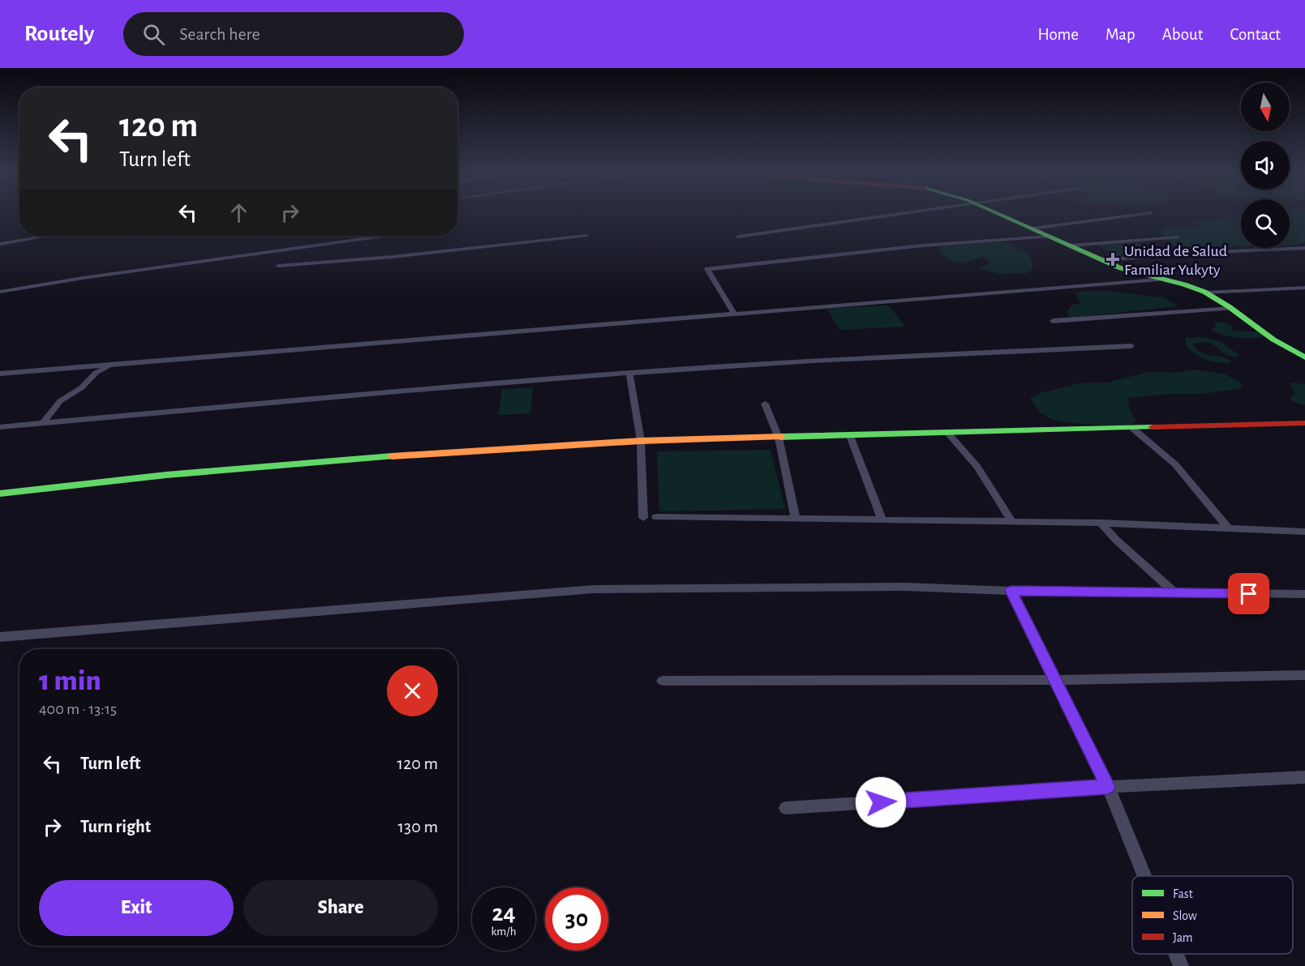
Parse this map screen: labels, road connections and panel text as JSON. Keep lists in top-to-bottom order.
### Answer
{
  "places": {
    "health": ["Unidad de Salud Familiar Yukyty"]
  },
  "legend": ["Fast", "Slow", "Jam"],
  "north": "bottom",
  "page": {
    "header": "Routely",
    "search": "Search here",
    "nav": [
      "Home",
      "Map",
      "About",
      "Contact"
    ],
    "turn": ["120 m", "Turn left"],
    "heading": ["1 min", "400 m · 13:15"],
    "list": [
      {
        "name": "Turn left",
        "value": "120 m"
      },
      {
        "name": "Turn right",
        "value": "130 m"
      }
    ],
    "buttons": ["Exit", "Share"],
    "speed": "24 km/h",
    "limit": "30"
  }
}
